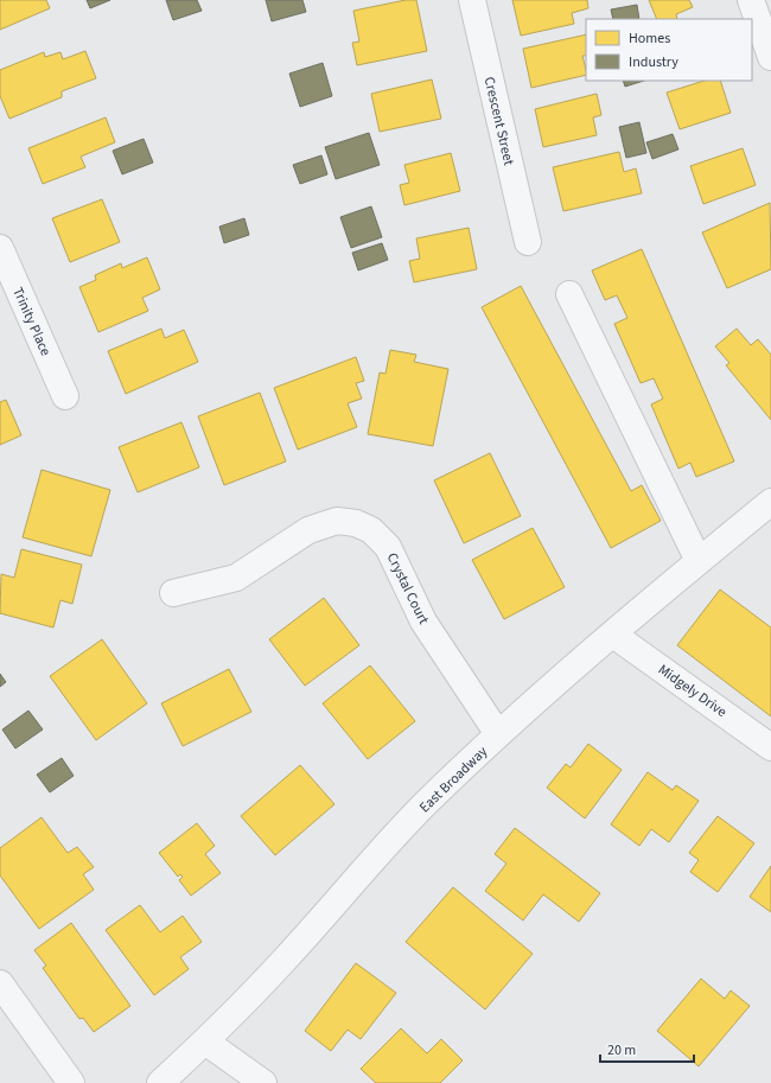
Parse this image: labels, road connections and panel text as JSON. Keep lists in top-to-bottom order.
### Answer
{
  "streets": {
    "street": [
      "Crescent Street",
      "Trinity Place",
      "Crystal Court",
      "Midgely Drive",
      "East Broadway"
    ]
  },
  "crossings": [
    ["Crystal Court", "East Broadway"],
    ["Midgely Drive", "East Broadway"]
  ],
  "legend": ["Homes", "Industry"],
  "scale_bar": "20 m"
}
